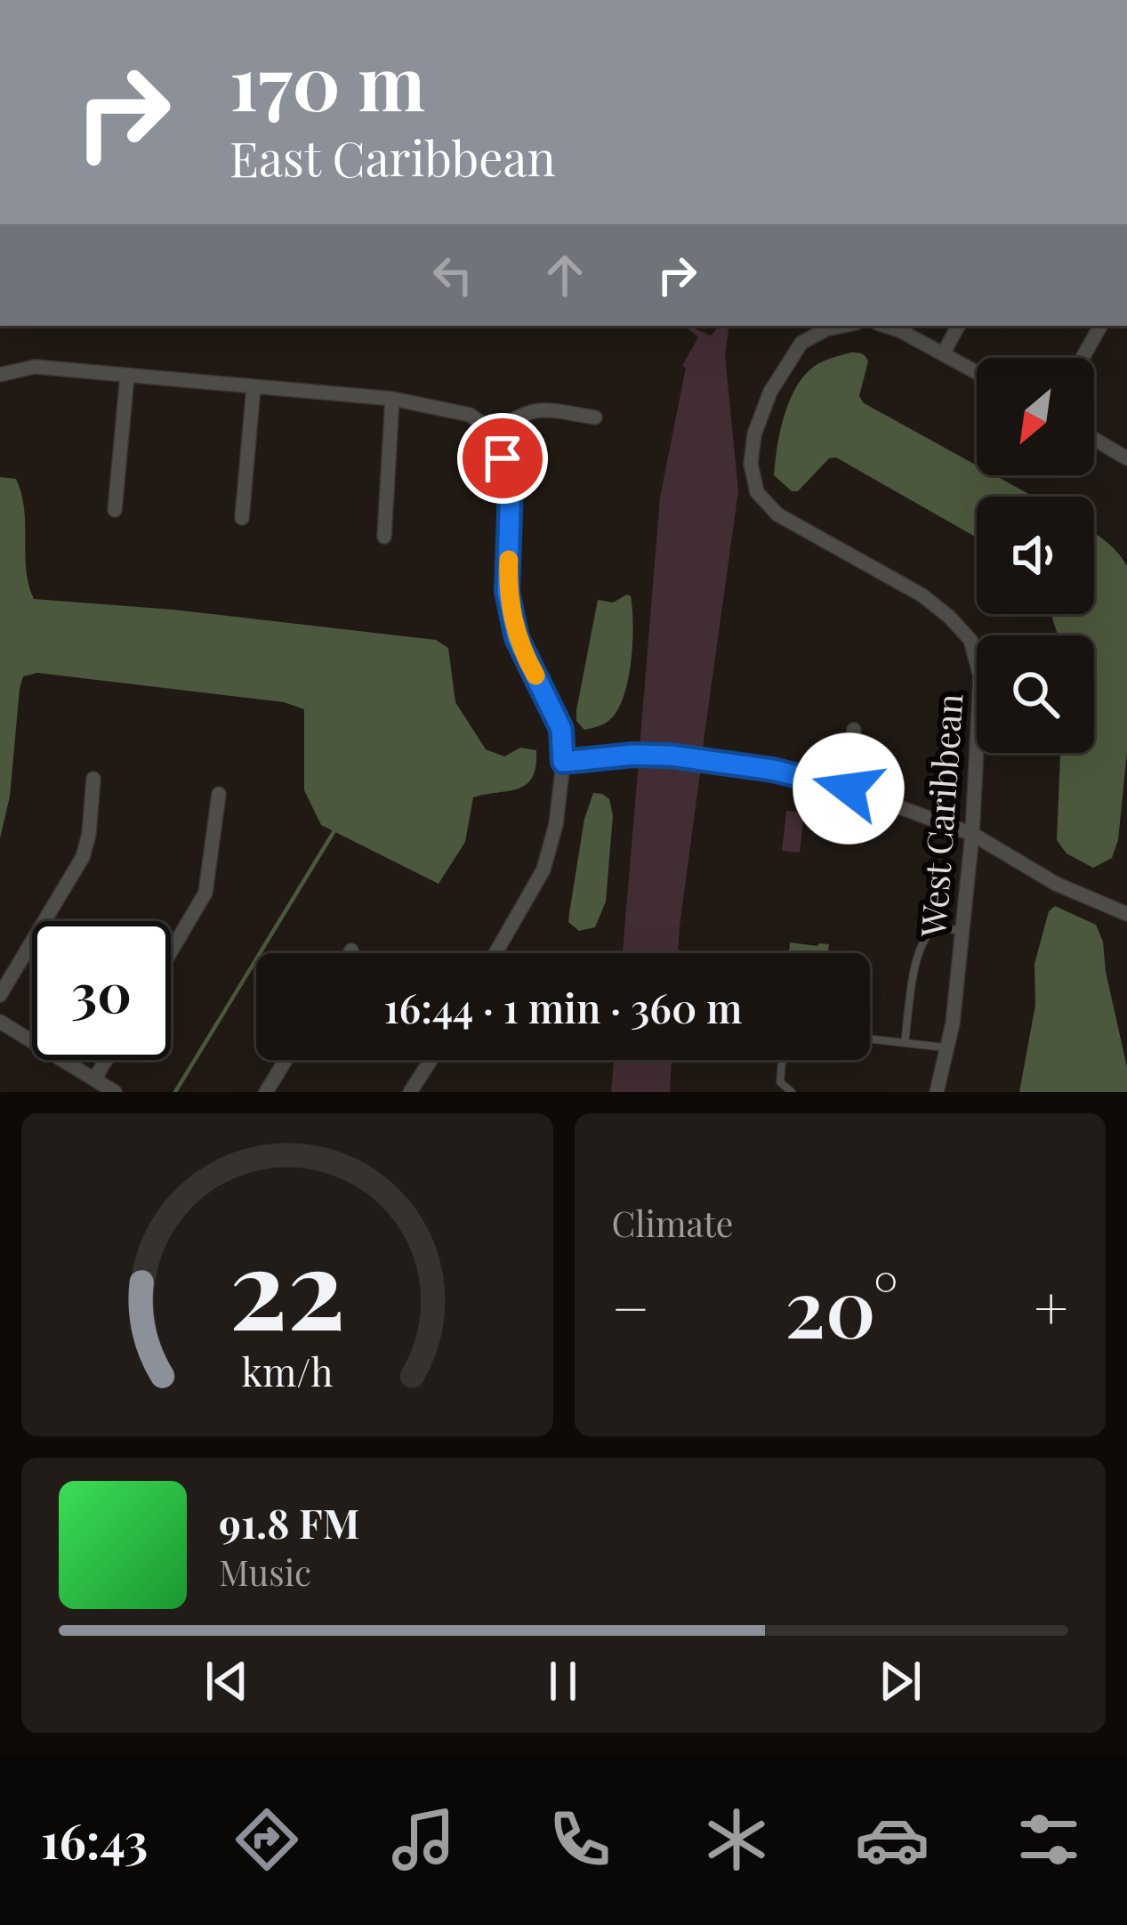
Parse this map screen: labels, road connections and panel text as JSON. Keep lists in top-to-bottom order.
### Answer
{
  "streets": {
    "street": ["West Caribbean"]
  },
  "north": "bottom left",
  "page": {
    "turn": ["170 m", "East Caribbean"],
    "limit": "30",
    "trip": "16:44 · 1 min · 360 m",
    "tile": "Climate",
    "heat": ["−", "20°", "+"],
    "song": ["91.8 FM", "Music"],
    "tabs": "16:43",
    "gauge": ["22", "km/h"]
  }
}
